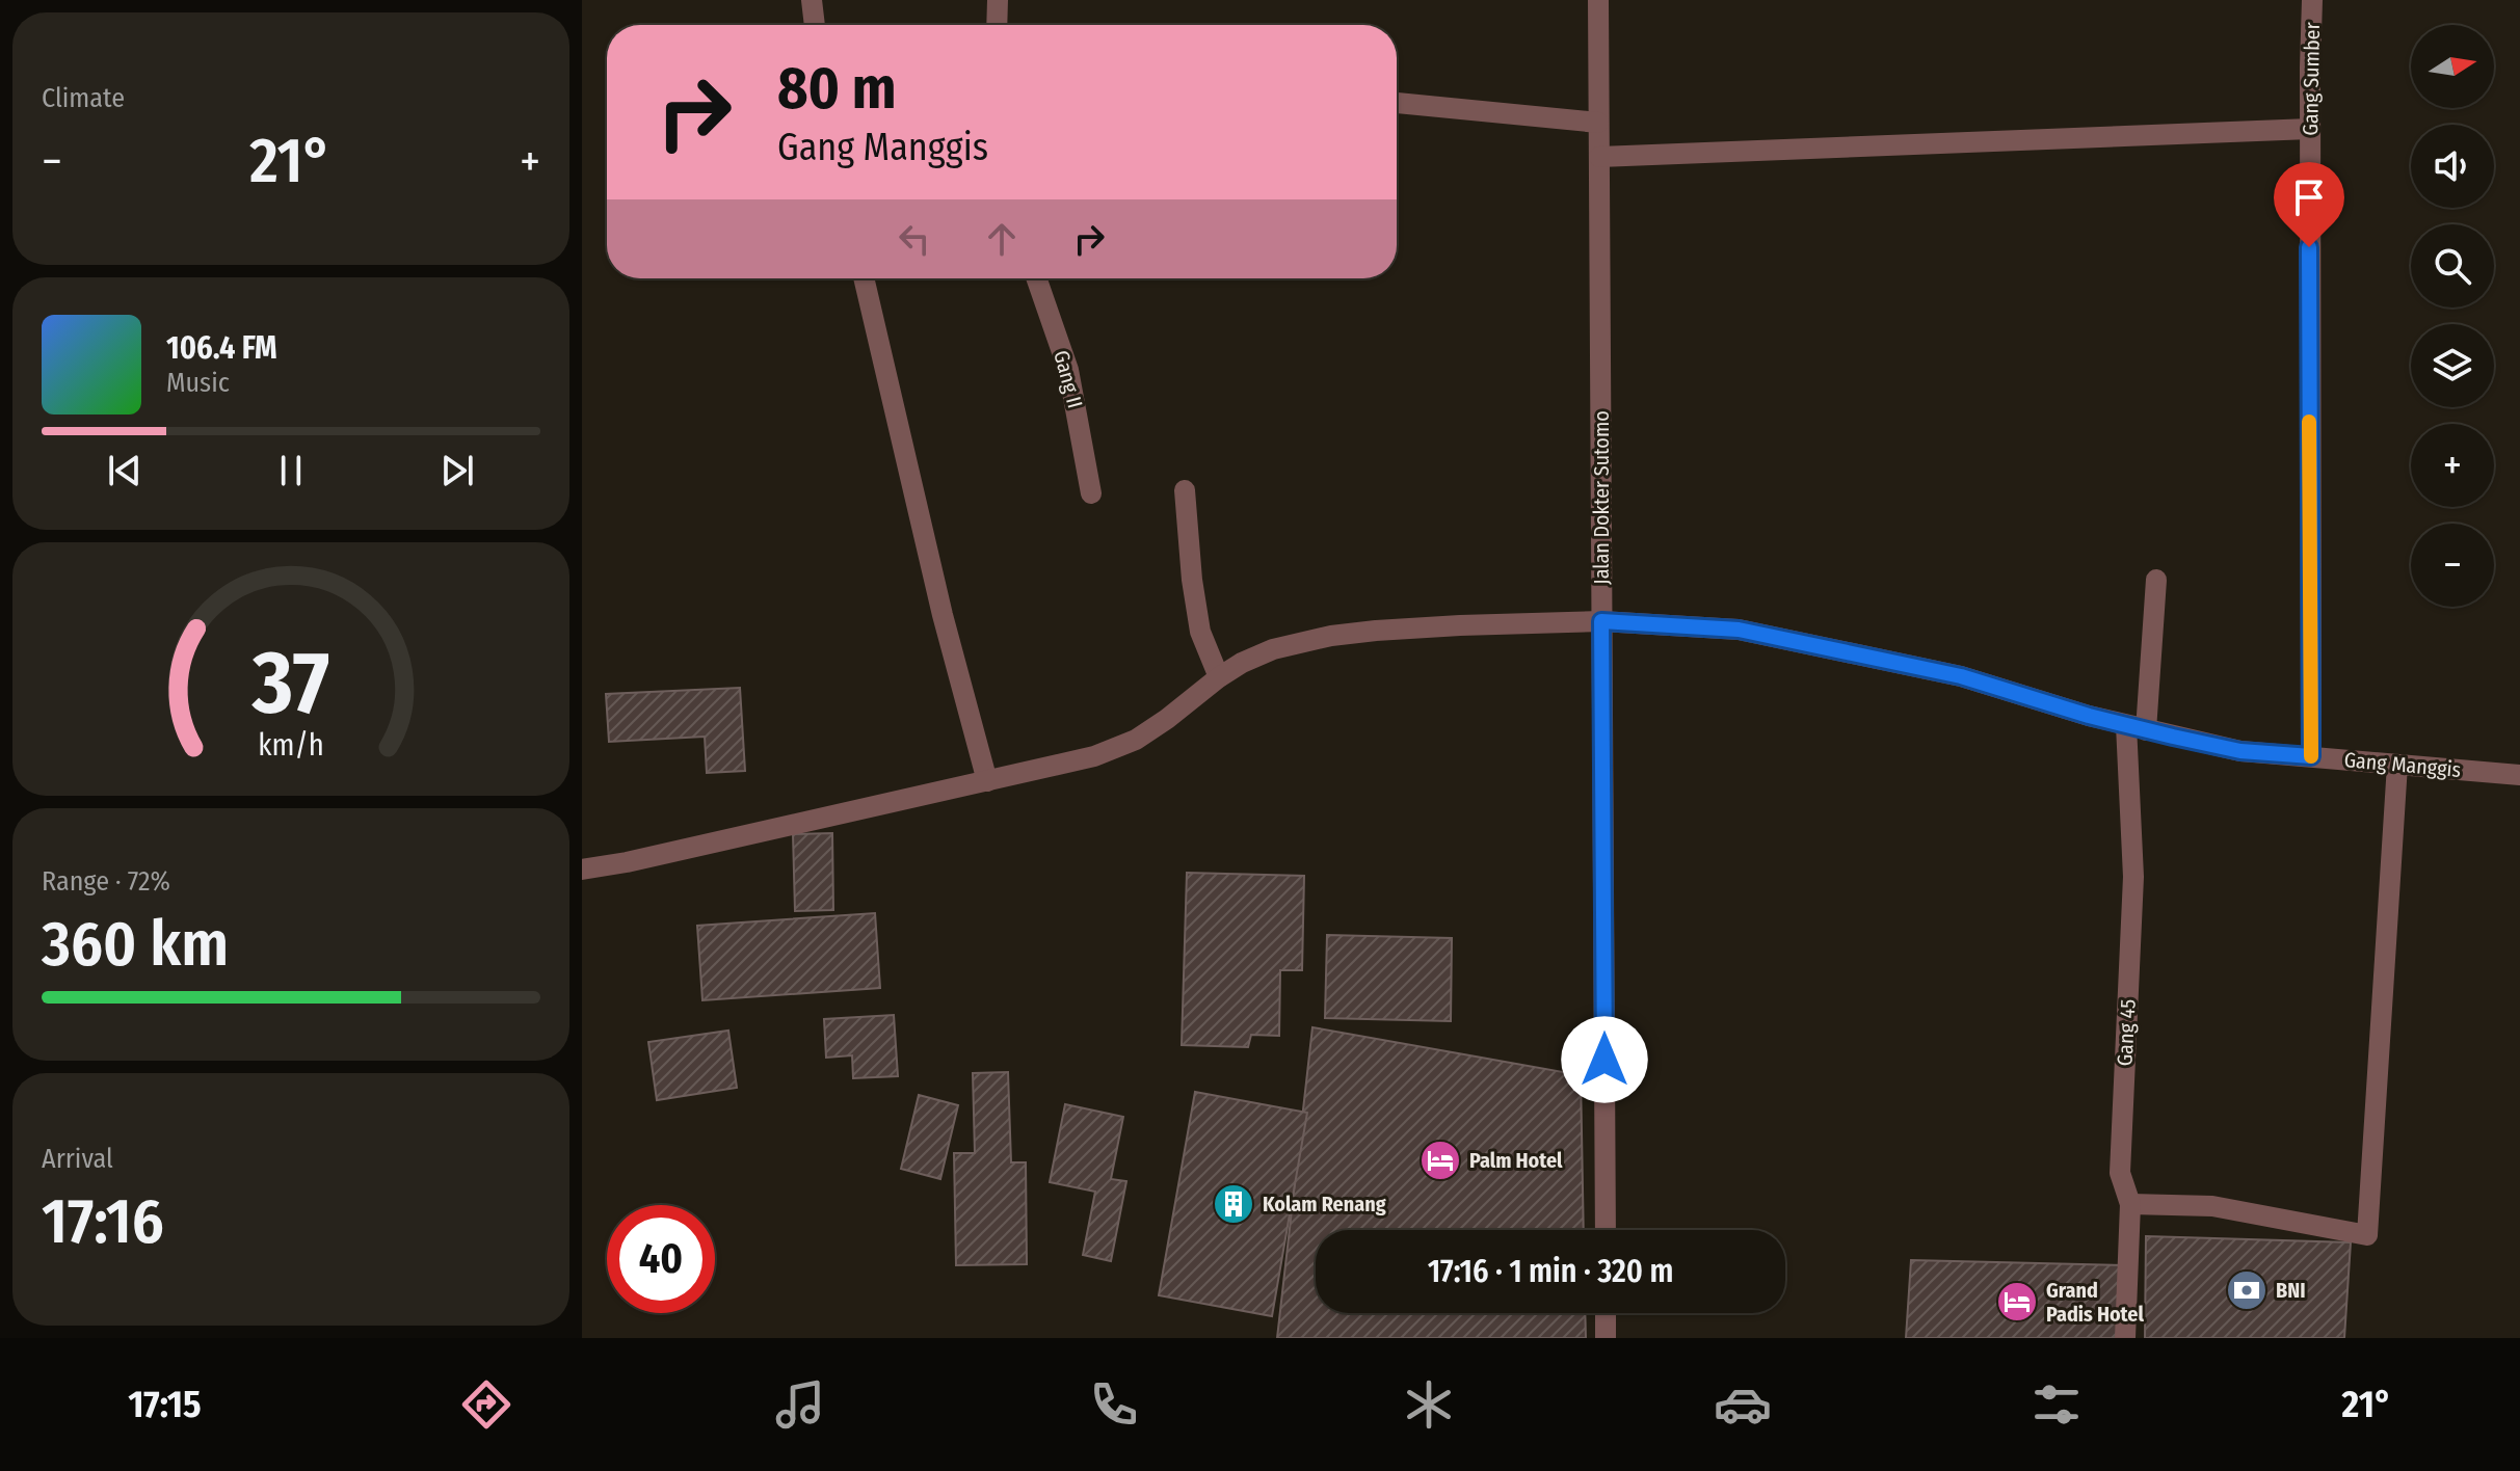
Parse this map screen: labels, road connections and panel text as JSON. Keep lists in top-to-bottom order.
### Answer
{
  "streets": {
    "street": [
      "Gang Sumber",
      "Gang II",
      "Jalan Dokter Sutomo",
      "Gang Manggis",
      "Gang 45"
    ]
  },
  "crossings": [
    ["Gang Sumber", "Gang Manggis"],
    ["Jalan Dokter Sutomo", "Gang Manggis"],
    ["Gang Manggis", "Gang 45"]
  ],
  "places": {
    "hotel": ["Palm Hotel", "Grand Padis Hotel"],
    "building": ["Kolam Renang"],
    "bank": ["BNI"]
  },
  "north": "right",
  "page": {
    "tile": [
      "Climate",
      ["Range · 72%", "360 km"],
      ["Arrival", "17:16"]
    ],
    "map_buttons": ["+", "−"],
    "turn": ["80 m", "Gang Manggis"],
    "heat": ["−", "21°", "+"],
    "song": ["106.4 FM", "Music"],
    "limit": "40",
    "trip": "17:16 · 1 min · 320 m",
    "tabs": ["17:15", "21°"],
    "gauge": ["37", "km/h"]
  }
}
